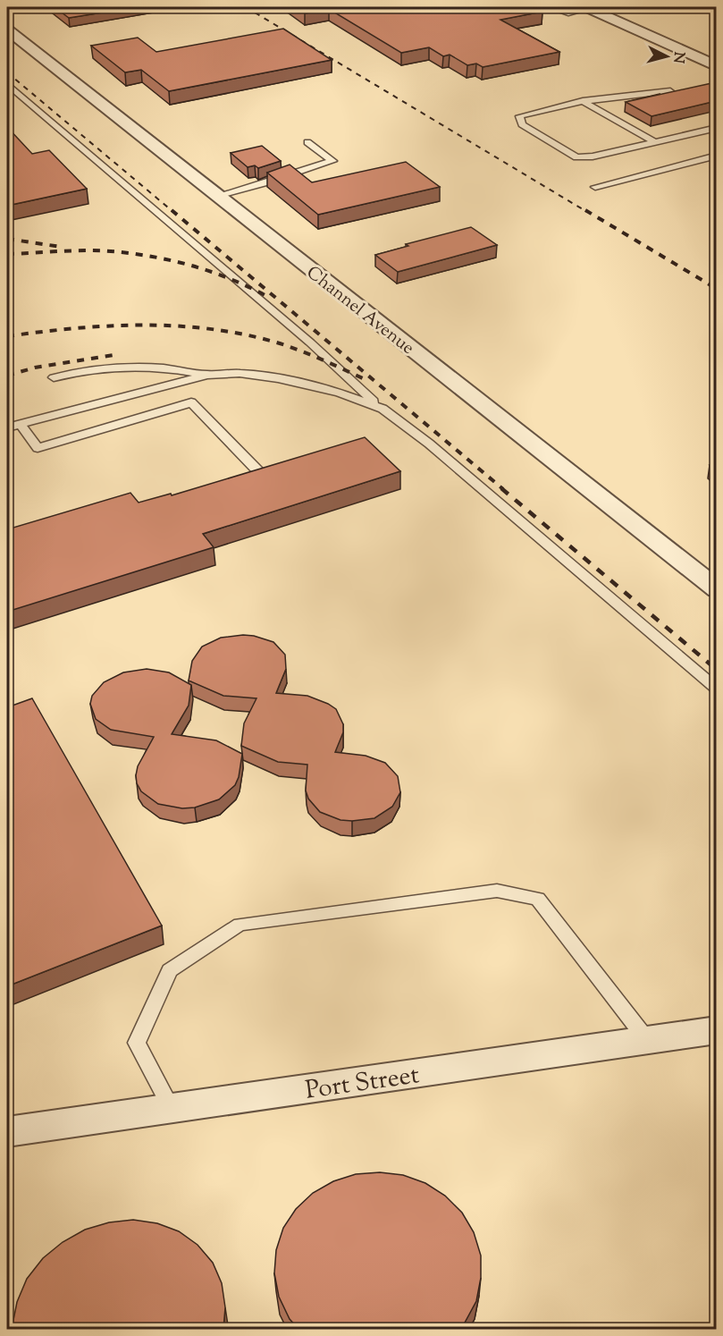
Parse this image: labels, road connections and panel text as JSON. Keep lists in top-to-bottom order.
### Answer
{
  "streets": {
    "street": ["Channel Avenue", "Port Street"]
  },
  "north": "right"
}
